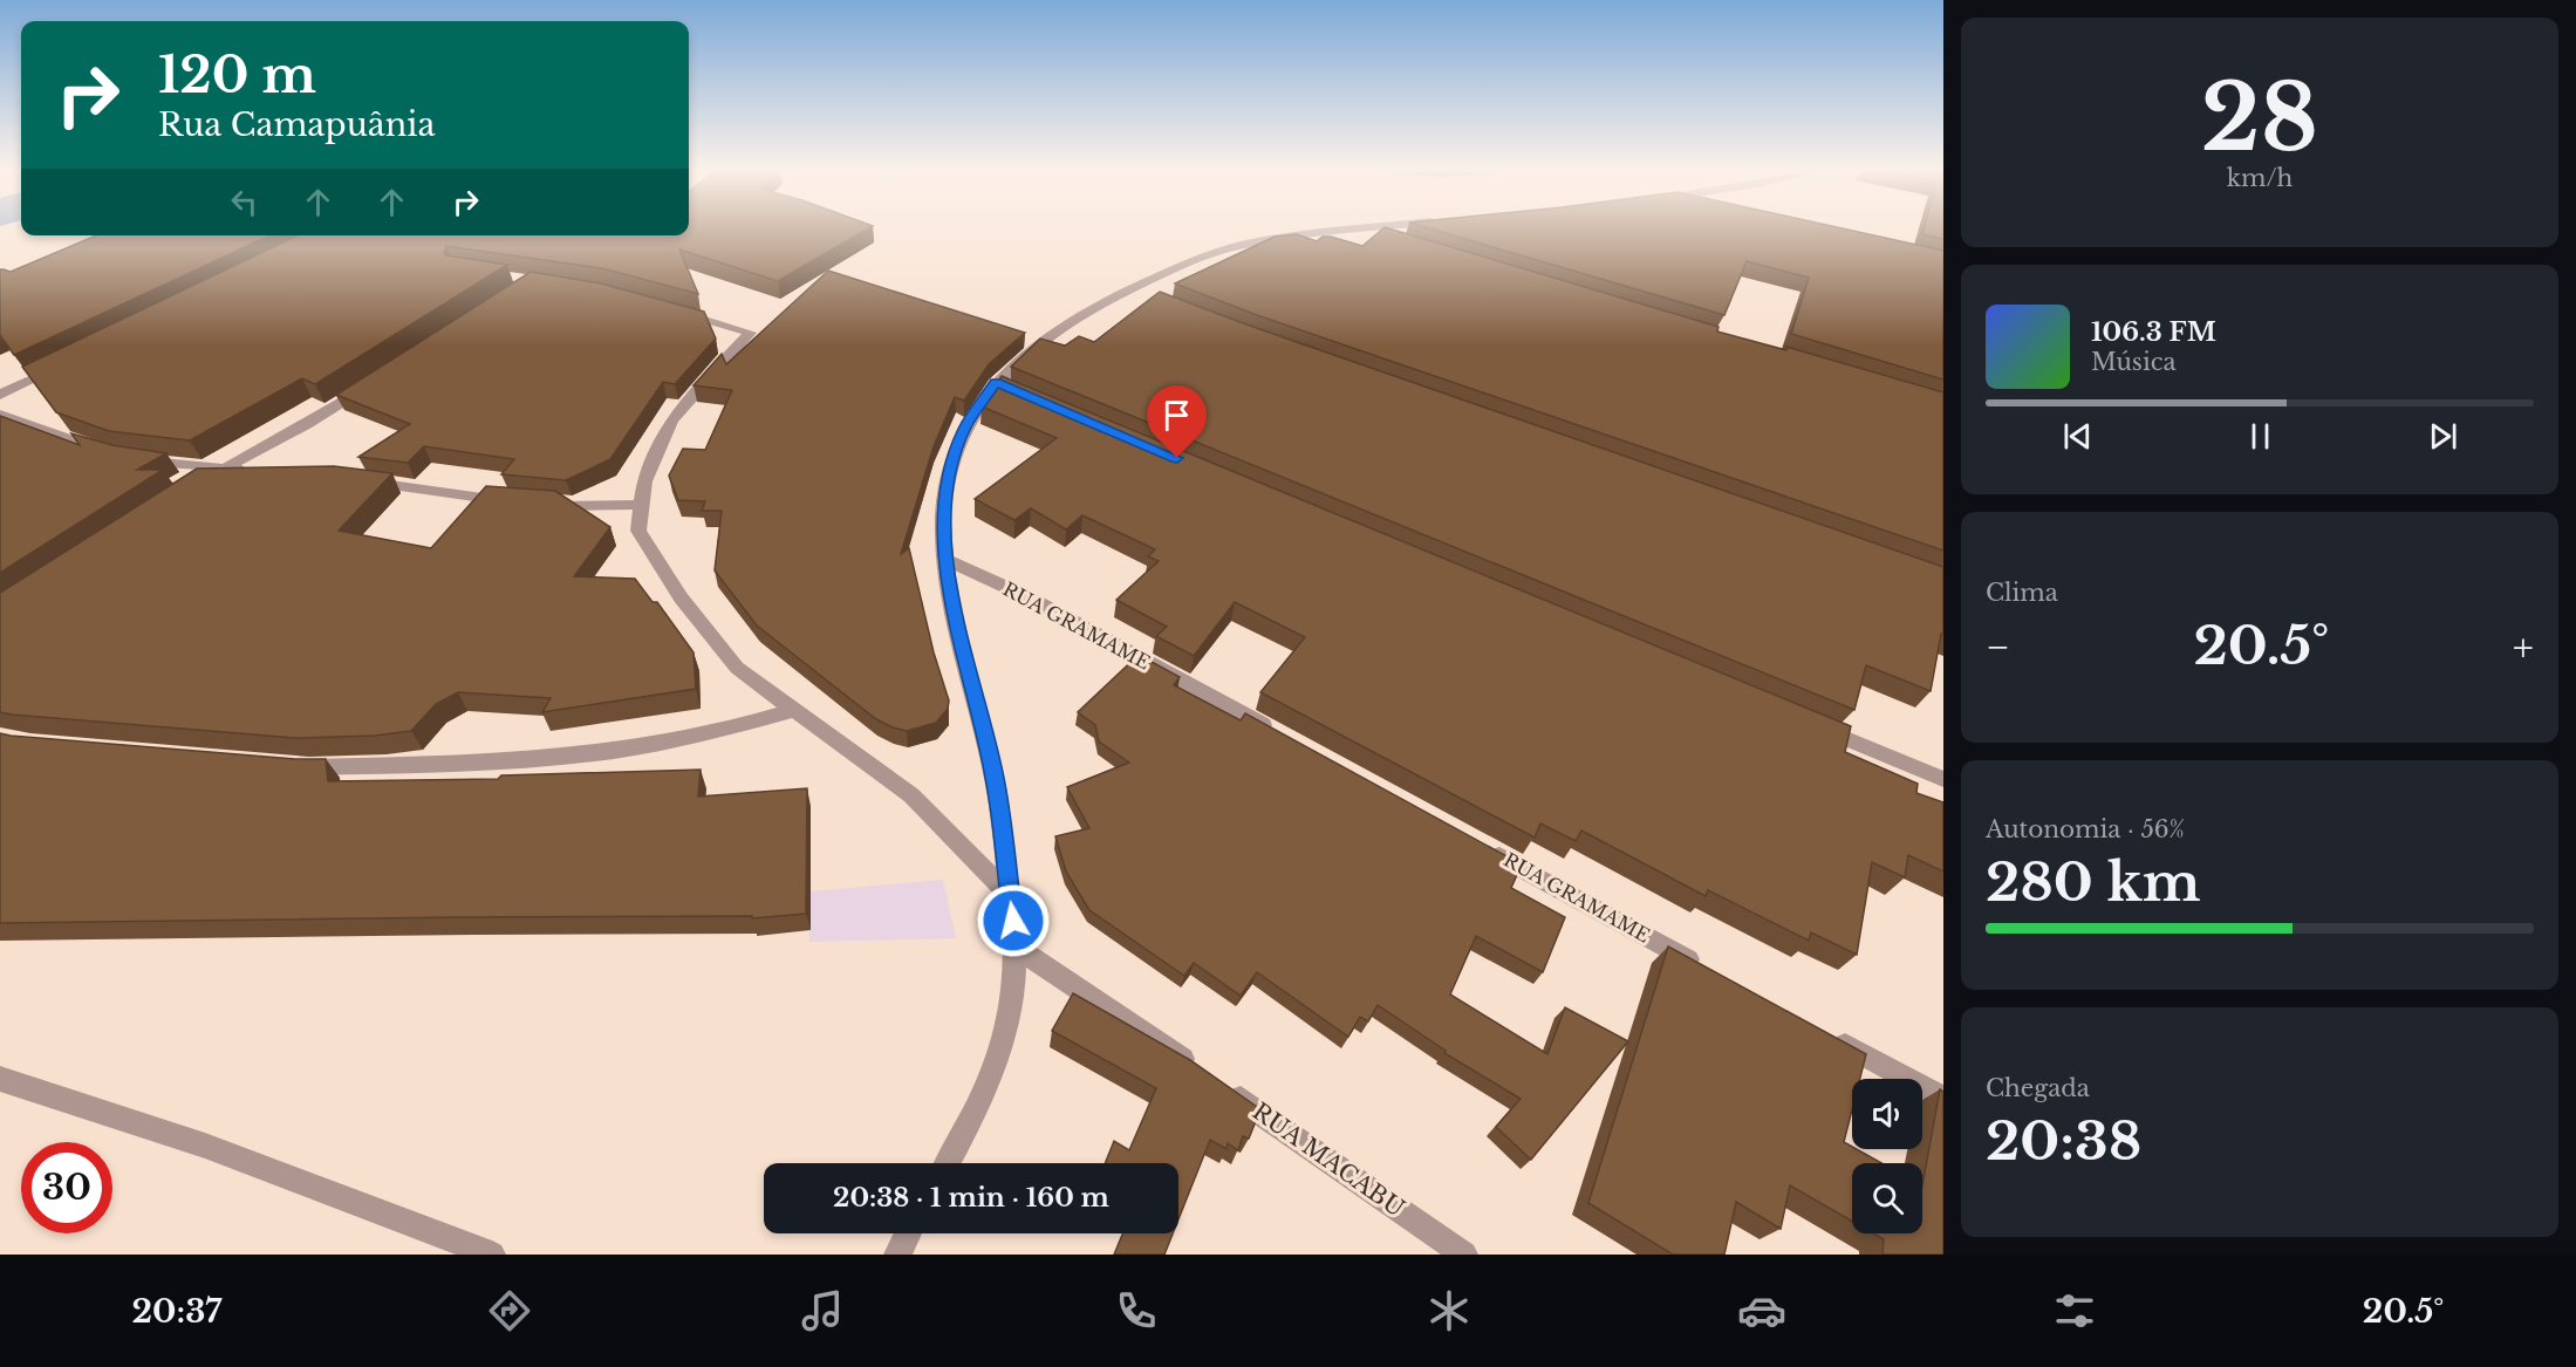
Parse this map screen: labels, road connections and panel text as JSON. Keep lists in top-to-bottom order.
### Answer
{
  "streets": {
    "street": ["RUA GRAMAME", "RUA MACABU"]
  },
  "page": {
    "tile": [
      ["28", "km/h"],
      "Clima",
      ["Autonomia · 56%", "280 km"],
      ["Chegada", "20:38"]
    ],
    "turn": ["120 m", "Rua Camapuânia"],
    "song": ["106.3 FM", "Música"],
    "heat": ["−", "20.5°", "+"],
    "limit": "30",
    "trip": "20:38 · 1 min · 160 m",
    "tabs": ["20:37", "20.5°"]
  }
}
